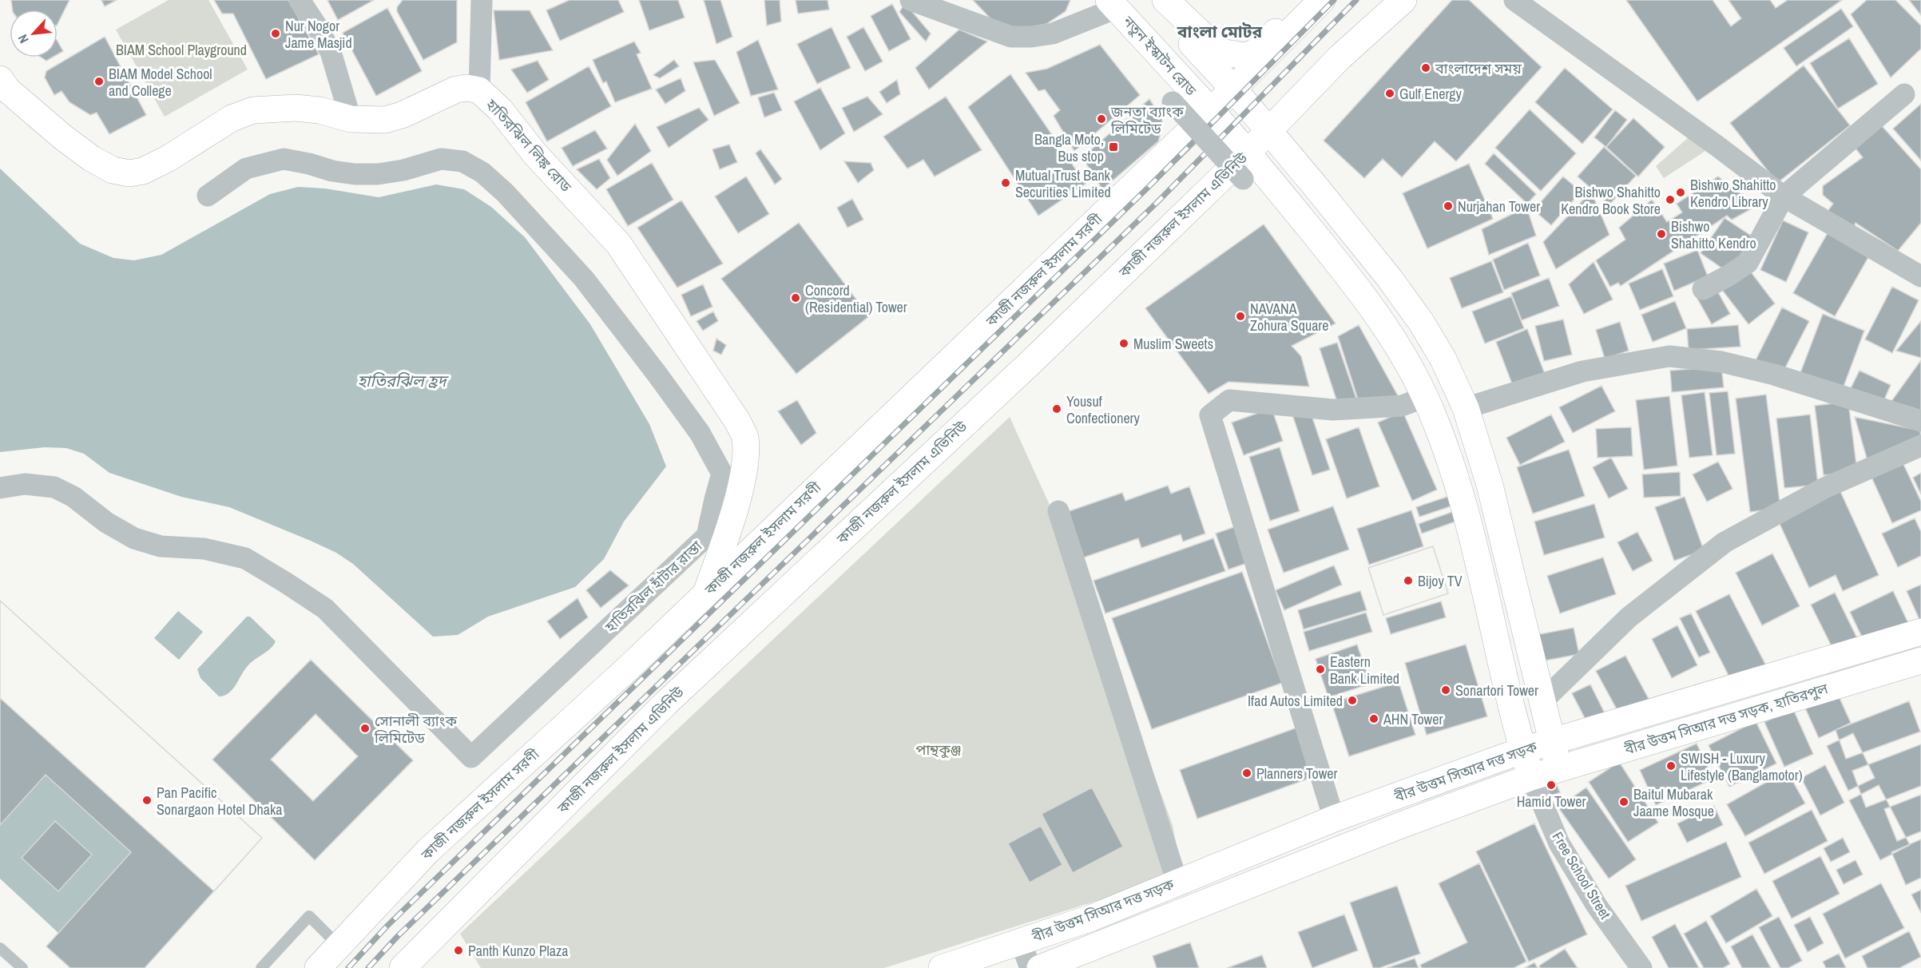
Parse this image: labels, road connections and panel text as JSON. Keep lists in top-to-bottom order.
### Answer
{
  "streets": {
    "main road": [
      "নতুন ইস্কাটন রোড",
      "হাতিরঝিল লিঙ্ক রোড",
      "কাজী নজরুল ইসলাম এভিনিউ",
      "কাজী নজরুল ইসলাম সরণী",
      "বীর উত্তম সিআর দত্ত সড়ক, হাতিরপুল",
      "বীর উত্তম সিআর দত্ত সড়ক"
    ],
    "street": ["হাতিরঝিল হাঁটার রাস্তা", "Free School Street"]
  },
  "crossings": [
    ["নতুন ইস্কাটন রোড", "কাজী নজরুল ইসলাম এভিনিউ"],
    ["নতুন ইস্কাটন রোড", "কাজী নজরুল ইসলাম সরণী"],
    ["নতুন ইস্কাটন রোড", "বীর উত্তম সিআর দত্ত সড়ক, হাতিরপুল"],
    ["নতুন ইস্কাটন রোড", "বীর উত্তম সিআর দত্ত সড়ক"],
    ["নতুন ইস্কাটন রোড", "Free School Street"],
    ["হাতিরঝিল লিঙ্ক রোড", "কাজী নজরুল ইসলাম সরণী"],
    ["বীর উত্তম সিআর দত্ত সড়ক, হাতিরপুল", "বীর উত্তম সিআর দত্ত সড়ক"],
    ["বীর উত্তম সিআর দত্ত সড়ক, হাতিরপুল", "Free School Street"],
    ["বীর উত্তম সিআর দত্ত সড়ক", "Free School Street"]
  ],
  "districts": ["বাংলা মোটর"],
  "water": ["হাতিরঝিল হ্রদ"],
  "parks": ["BIAM School Playground", "পান্থকুঞ্জ"],
  "places": {
    "other": [
      "Nur Nogor Jame Masjid",
      "বাংলাদেশ সময়",
      "BIAM Model School and College",
      "Gulf Energy",
      "জনতা ব্যাংক লিমিটেড",
      "Mutual Trust Bank Securities Limited",
      "Bishwo Shahitto Kendro Library",
      "Bishwo Shahitto Kendro Book Store",
      "Nurjahan Tower",
      "Bishwo Shahitto Kendro",
      "Concord (Residential) Tower",
      "NAVANA Zohura Square",
      "Muslim Sweets",
      "Yousuf Confectionery",
      "Bijoy TV",
      "Eastern Bank Limited",
      "Sonartori Tower",
      "Ifad Autos Limited",
      "AHN Tower",
      "সোনালী ব্যাংক লিমিটেড",
      "SWISH - Luxury Lifestyle (Banglamotor)",
      "Planners Tower",
      "Hamid Tower",
      "Pan Pacific Sonargaon Hotel Dhaka",
      "Baitul Mubarak Jaame Mosque",
      "Panth Kunzo Plaza"
    ],
    "transit": ["Bangla Moto, Bus stop"]
  },
  "north": "bottom left"
}
